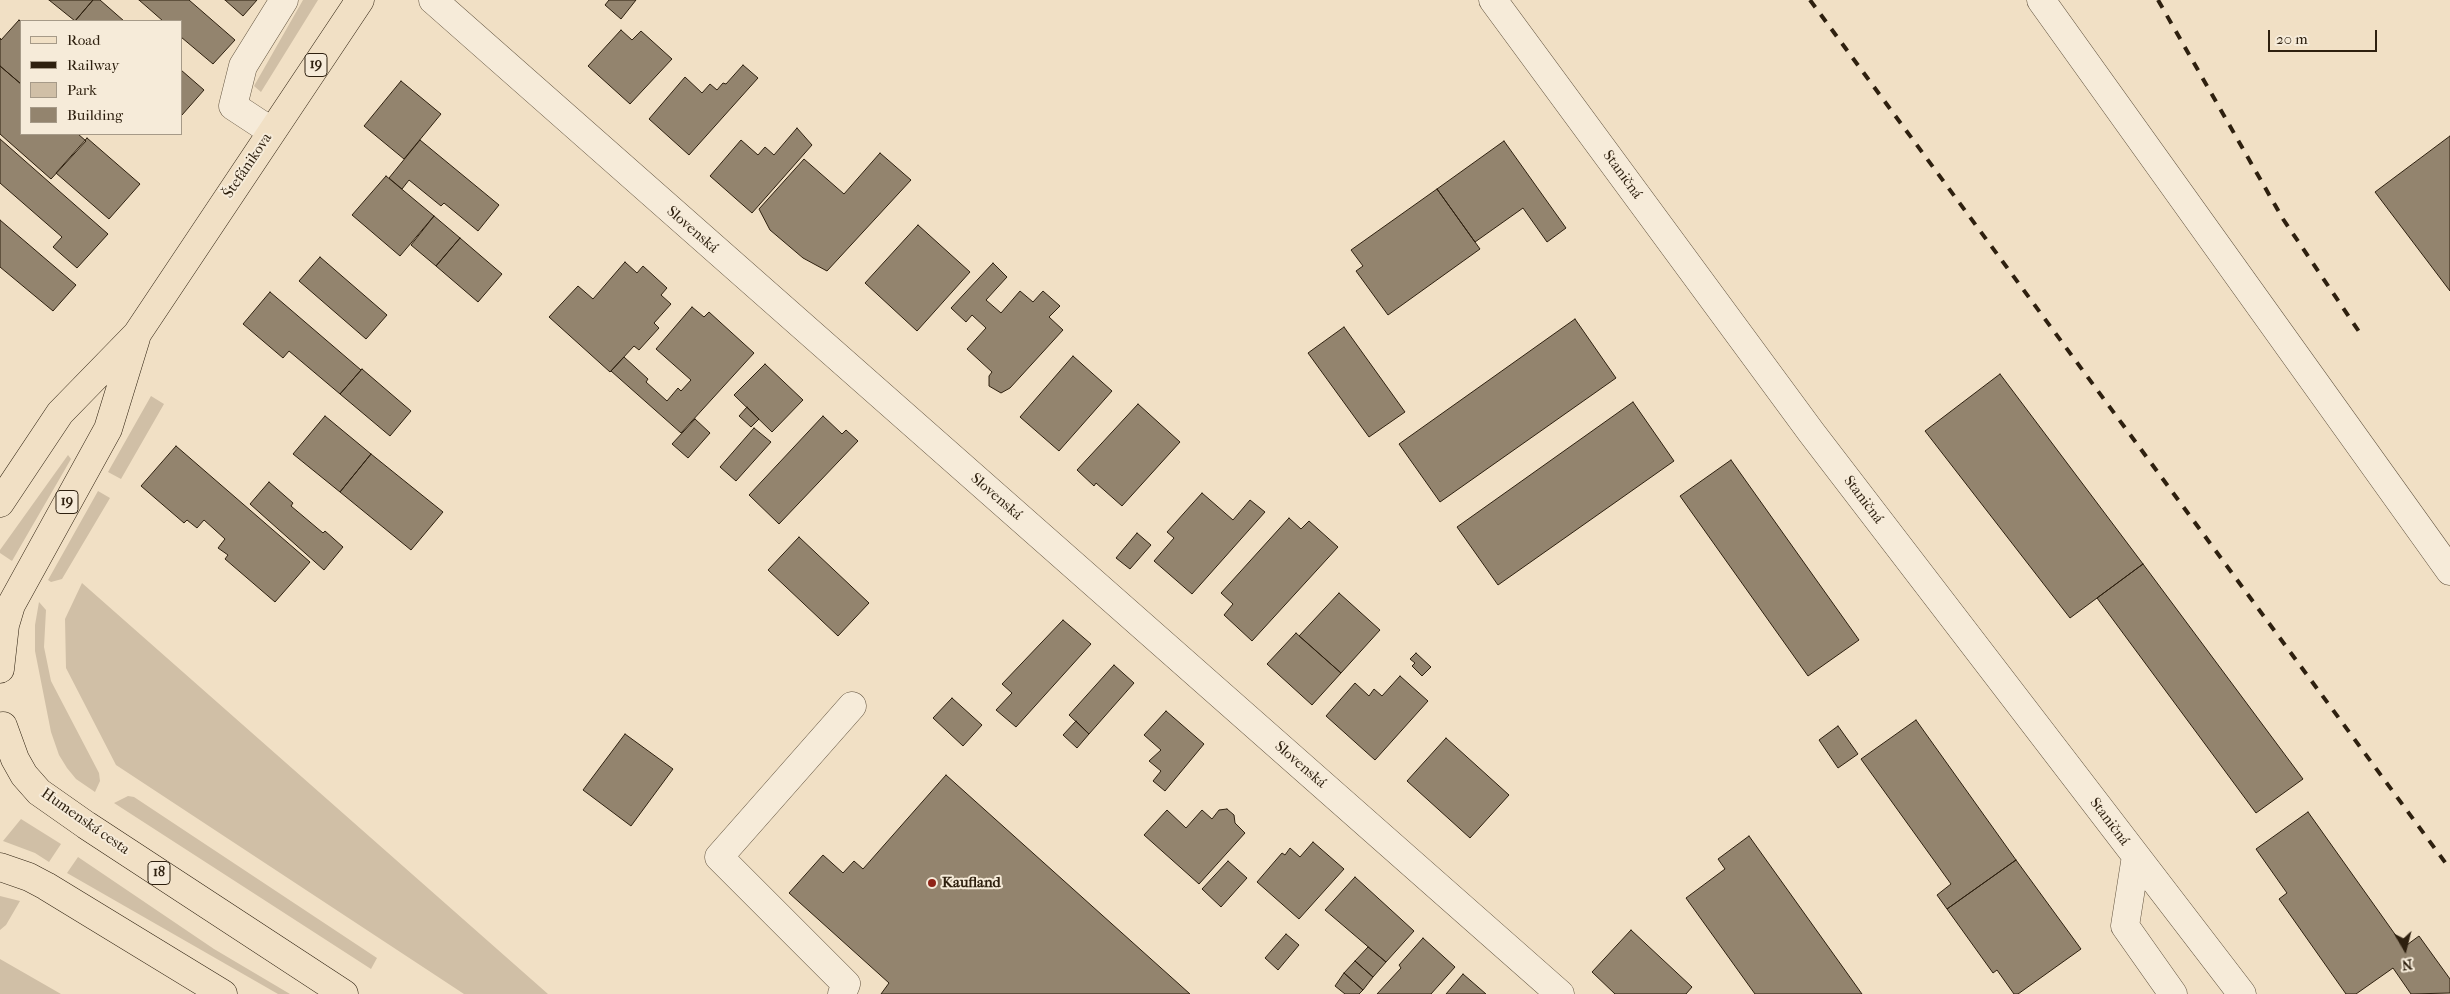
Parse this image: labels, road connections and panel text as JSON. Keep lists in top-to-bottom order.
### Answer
{
  "streets": {
    "main road": [
      "19",
      "Štefánikova",
      "Humenská cesta",
      "18"
    ],
    "street": ["Staničná", "Slovenská"]
  },
  "crossings": [
    ["19", "Štefánikova"]
  ],
  "places": ["Kaufland"],
  "legend": [
    "Road",
    "Railway",
    "Park",
    "Building"
  ],
  "scale_bar": "20 m",
  "north": "bottom"
}
